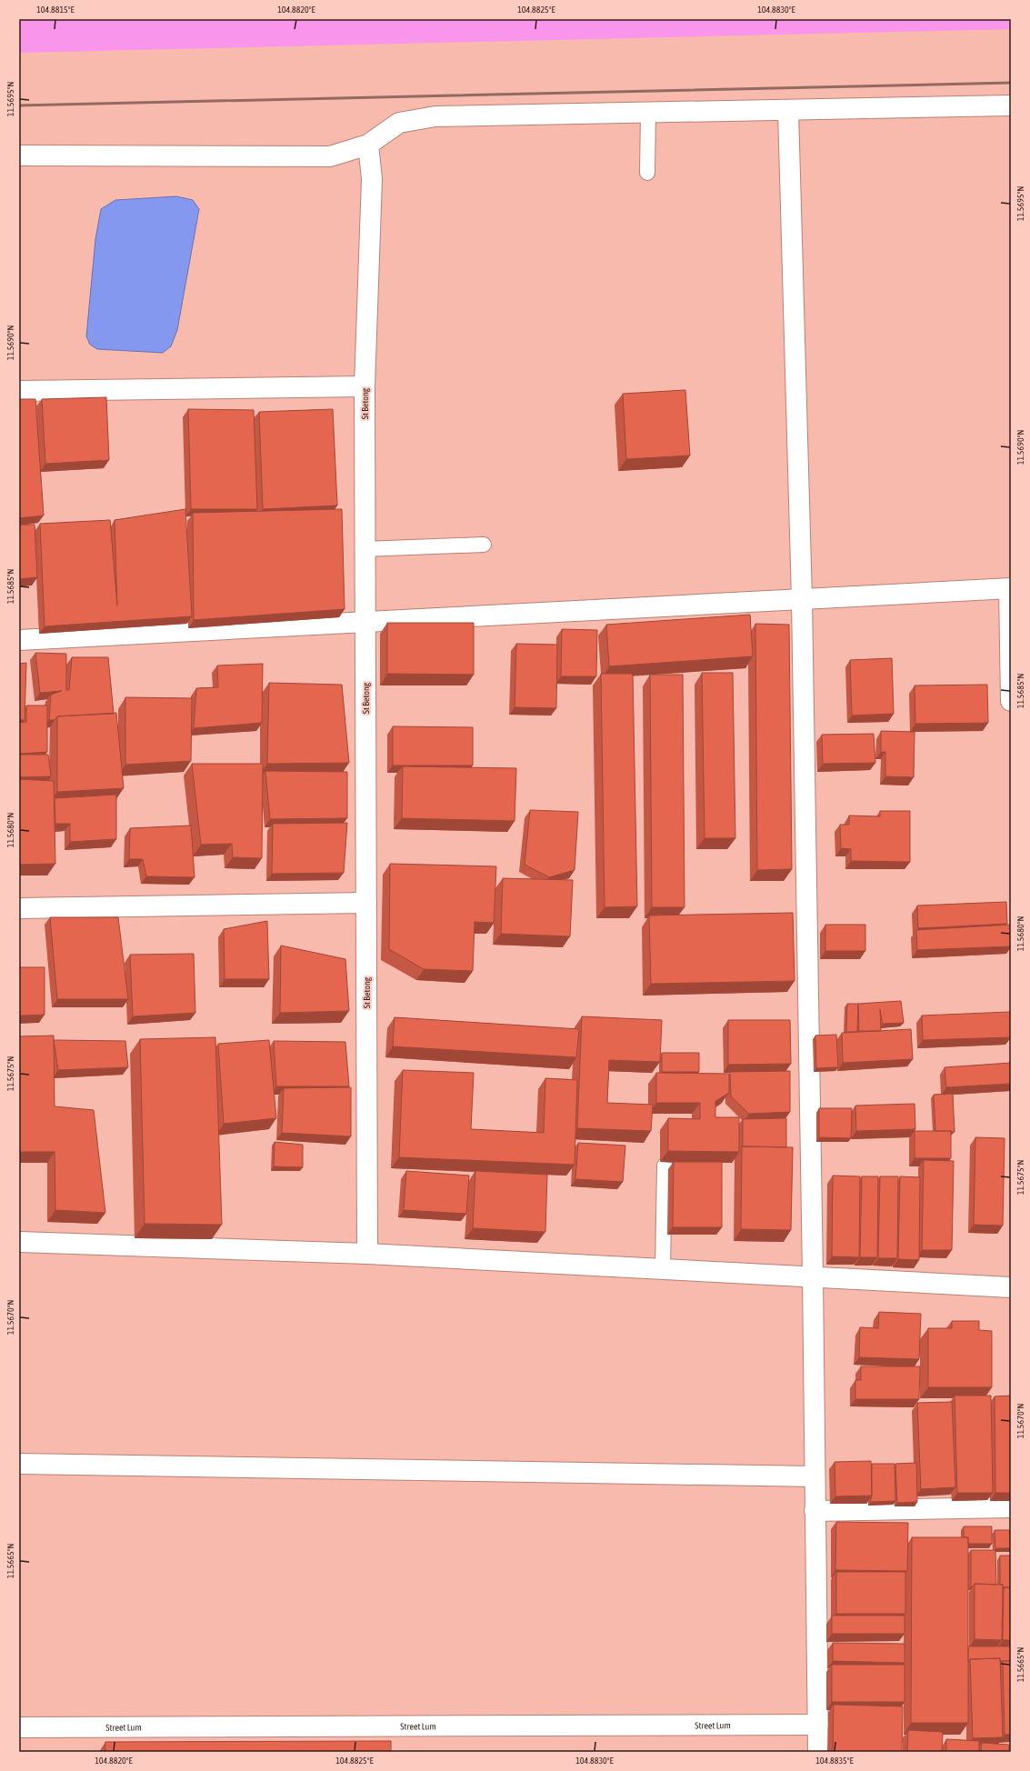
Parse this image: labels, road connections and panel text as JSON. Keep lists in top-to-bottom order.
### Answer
{
  "streets": {
    "street": ["St Betong", "Street Lum"]
  },
  "coordinates": [
    "104.8815°E",
    "104.8820°E",
    "104.8825°E",
    "104.8830°E",
    "11.5695°N",
    "11.5690°N",
    "11.5685°N",
    "11.5680°N",
    "11.5675°N",
    "11.5670°N",
    "11.5665°N",
    "104.8835°E"
  ]
}
